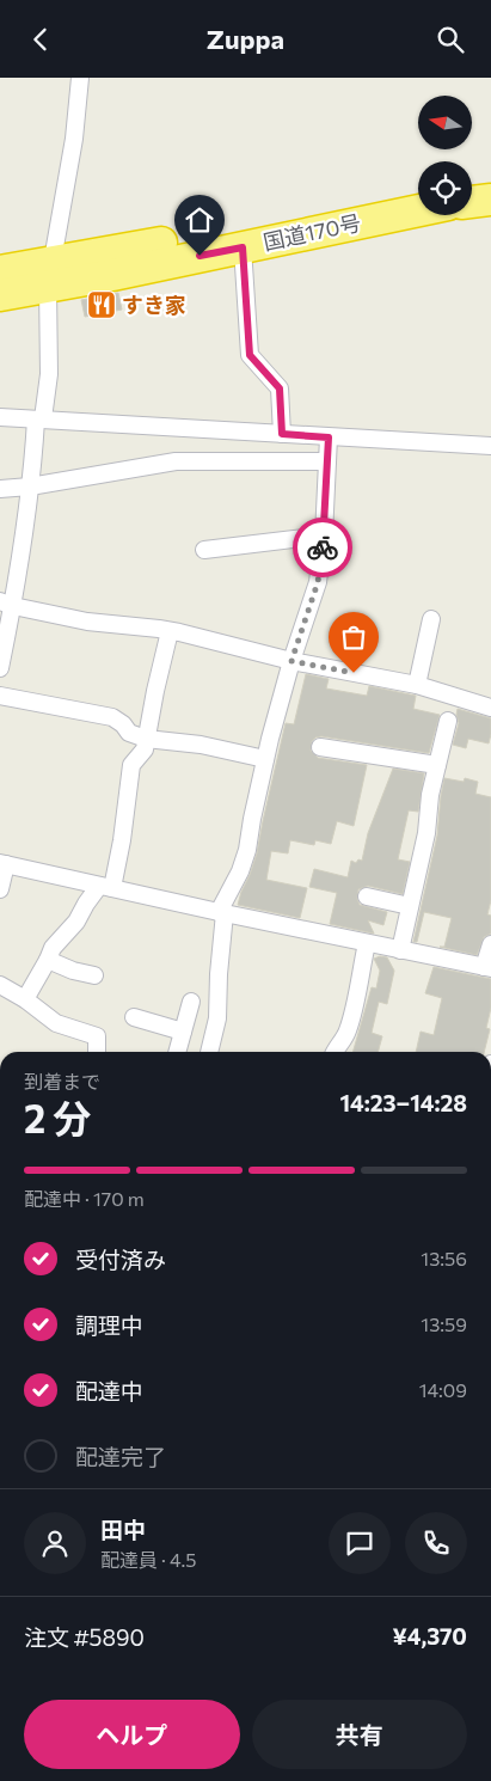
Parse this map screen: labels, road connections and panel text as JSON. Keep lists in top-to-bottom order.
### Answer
{
  "streets": {
    "highway": ["国道170号"]
  },
  "places": {
    "restaurant": ["すき家"]
  },
  "north": "left",
  "page": {
    "header": "Zuppa",
    "heading": ["2 分", "到着まで", "14:23–14:28"],
    "panel": [
      "田中",
      "配達員 · 4.5",
      "注文 #5890",
      "¥4,370"
    ],
    "bar": "配達中 · 170 m",
    "list": [
      ["受付済み", "13:56"],
      ["調理中", "13:59"],
      ["配達中", "14:09"],
      "配達完了"
    ],
    "buttons": ["ヘルプ", "共有"]
  }
}
